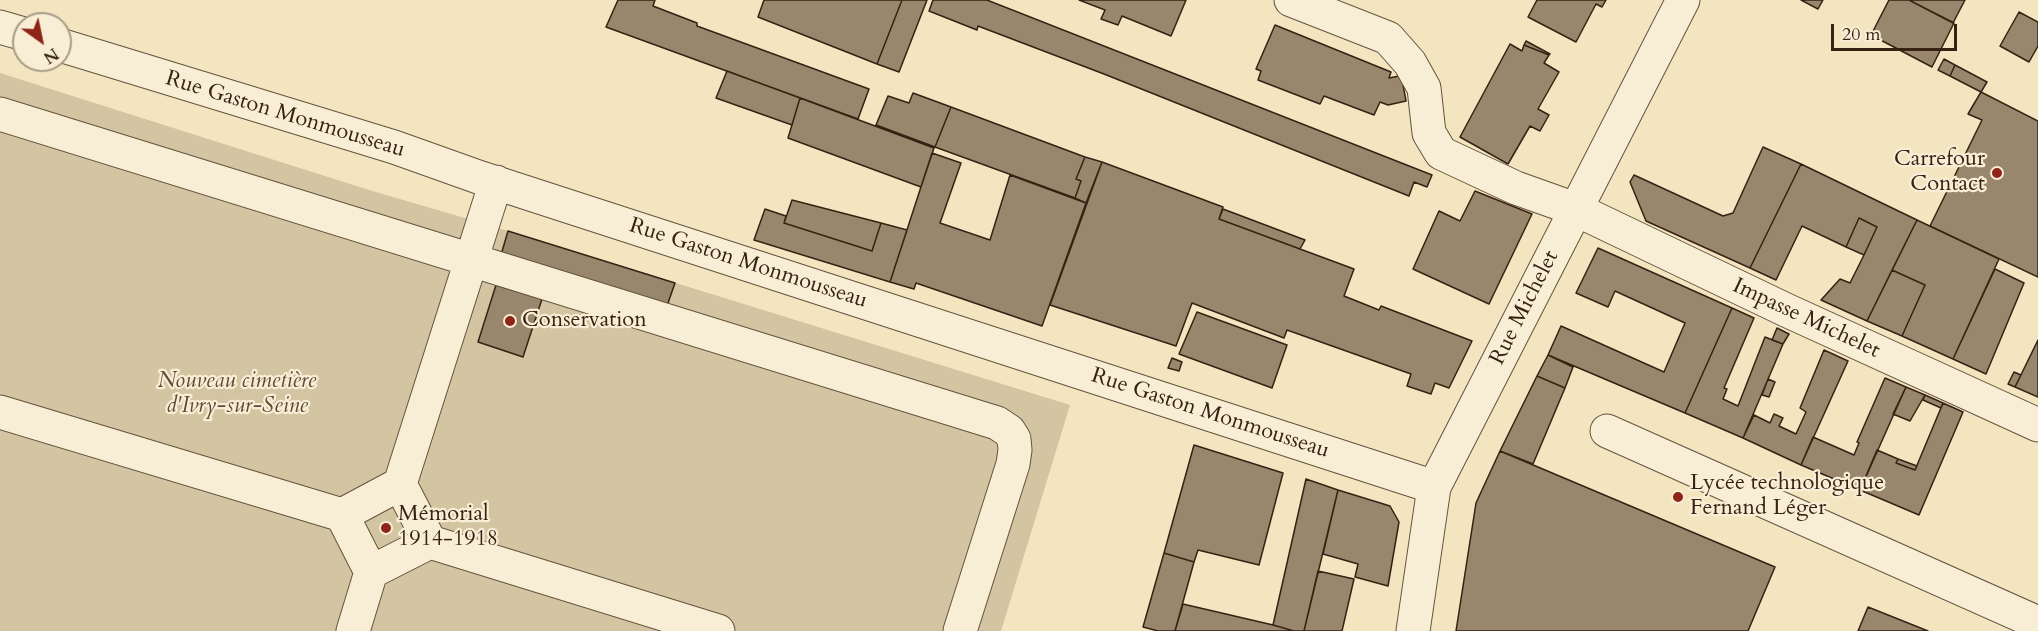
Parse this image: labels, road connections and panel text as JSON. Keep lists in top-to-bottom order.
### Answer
{
  "streets": {
    "street": ["Rue Gaston Monmousseau", "Rue Michelet", "Impasse Michelet"]
  },
  "crossings": [
    ["Rue Gaston Monmousseau", "Rue Michelet"],
    ["Rue Michelet", "Impasse Michelet"]
  ],
  "parks": ["Nouveau cimetière d'Ivry-sur-Seine"],
  "places": [
    "Carrefour Contact",
    "Conservation",
    "Lycée technologique Fernand Léger",
    "Mémorial 1914-1918"
  ],
  "scale_bar": "20 m",
  "north": "bottom right"
}
